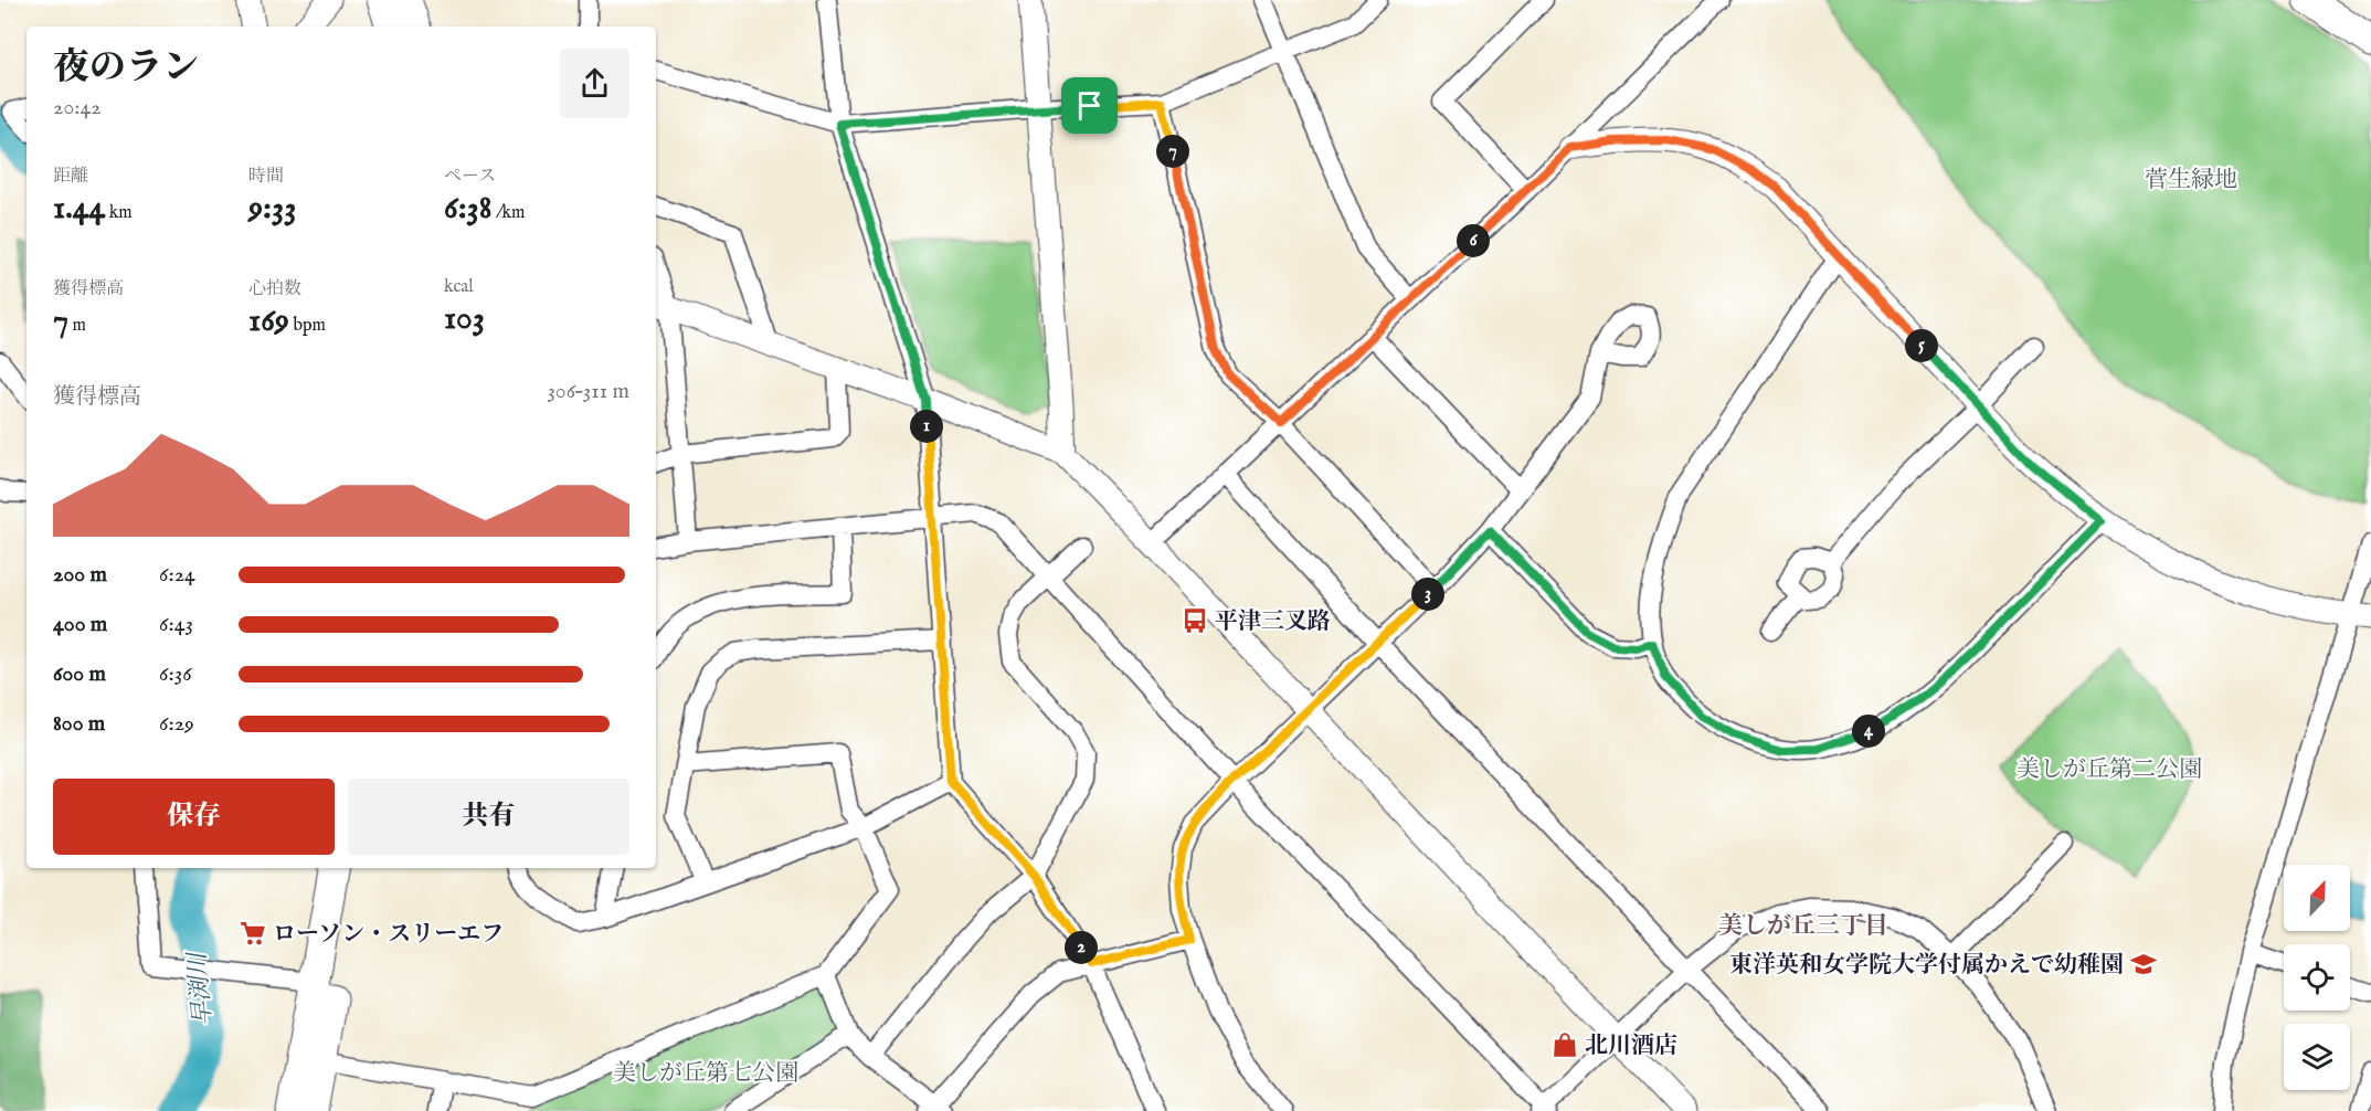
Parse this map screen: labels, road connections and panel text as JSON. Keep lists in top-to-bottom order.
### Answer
{
  "districts": ["美しが丘三丁目"],
  "water": ["早渕川"],
  "parks": ["菅生緑地", "美しが丘第二公園", "美しが丘第七公園"],
  "places": {
    "bus stop": ["平津三叉路"],
    "supermarket": ["ローソン・スリーエフ"],
    "school or university": ["東洋英和女学院大学付属かえで幼稚園"],
    "shop": ["北川酒店"]
  },
  "north": "top right",
  "page": {
    "heading": ["夜のラン", "20:42"],
    "pins": [
      "7",
      "6",
      "5",
      "1",
      "3",
      "4",
      "2"
    ],
    "stats": [
      ["距離", "1.44 km"],
      ["時間", "9:33"],
      ["ペース", "6:38 /km"],
      ["獲得標高", "7 m"],
      ["心拍数", "169 bpm"],
      ["kcal", "103"]
    ],
    "chart": ["獲得標高", "306–311 m"],
    "list": [
      {
        "name": "200 m",
        "note": "6:24"
      },
      {
        "name": "400 m",
        "note": "6:43"
      },
      {
        "name": "600 m",
        "note": "6:36"
      },
      {
        "name": "800 m",
        "note": "6:29"
      }
    ],
    "buttons": ["保存", "共有"]
  }
}
